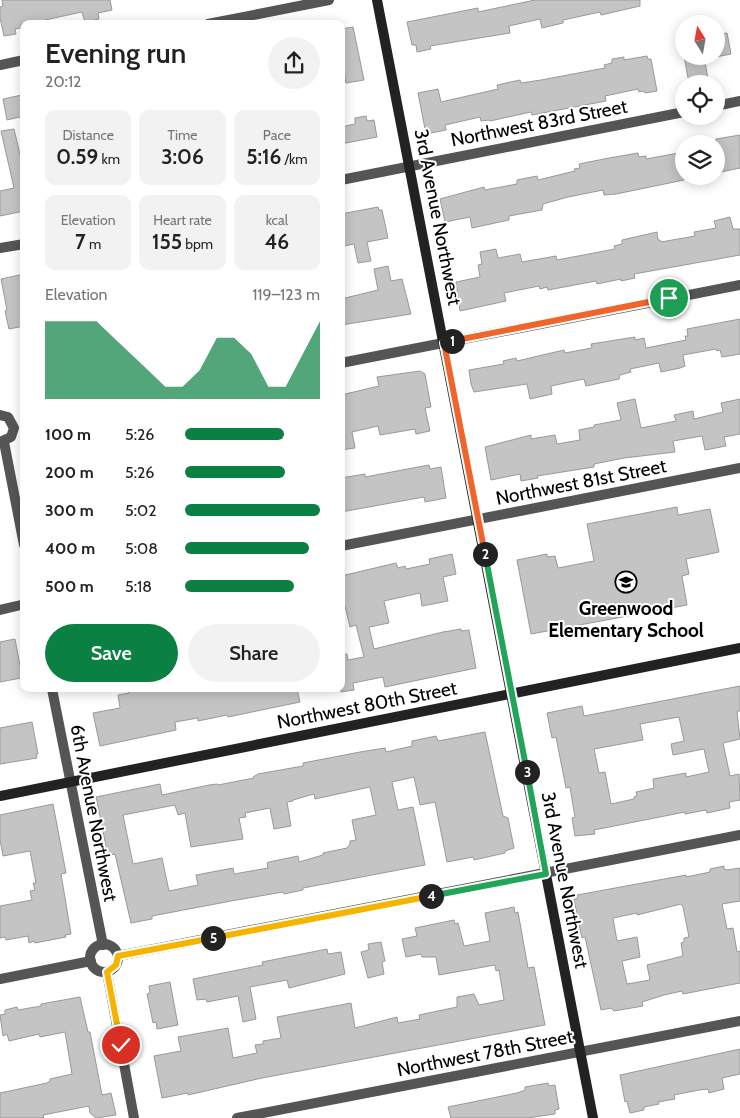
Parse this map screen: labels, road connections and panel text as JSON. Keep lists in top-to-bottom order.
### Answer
{
  "streets": {
    "street": [
      "Northwest 83rd Street",
      "3rd Avenue Northwest",
      "Northwest 81st Street",
      "Northwest 80th Street",
      "6th Avenue Northwest",
      "Northwest 78th Street"
    ]
  },
  "crossings": [
    ["Northwest 83rd Street", "3rd Avenue Northwest"],
    ["3rd Avenue Northwest", "Northwest 81st Street"],
    ["3rd Avenue Northwest", "Northwest 80th Street"],
    ["3rd Avenue Northwest", "Northwest 78th Street"],
    ["Northwest 80th Street", "6th Avenue Northwest"]
  ],
  "places": {
    "school or university": ["Greenwood Elementary School"]
  },
  "north": "top",
  "page": {
    "heading": ["Evening run", "20:12"],
    "stats": [
      ["Distance", "0.59 km"],
      ["Time", "3:06"],
      ["Pace", "5:16 /km"],
      ["Elevation", "7 m"],
      ["Heart rate", "155 bpm"],
      ["kcal", "46"]
    ],
    "chart": ["Elevation", "119–123 m"],
    "pins": [
      "1",
      "2",
      "3",
      "4",
      "5"
    ],
    "list": [
      {
        "name": "100 m",
        "note": "5:26"
      },
      {
        "name": "200 m",
        "note": "5:26"
      },
      {
        "name": "300 m",
        "note": "5:02"
      },
      {
        "name": "400 m",
        "note": "5:08"
      },
      {
        "name": "500 m",
        "note": "5:18"
      }
    ],
    "buttons": ["Save", "Share"]
  }
}
